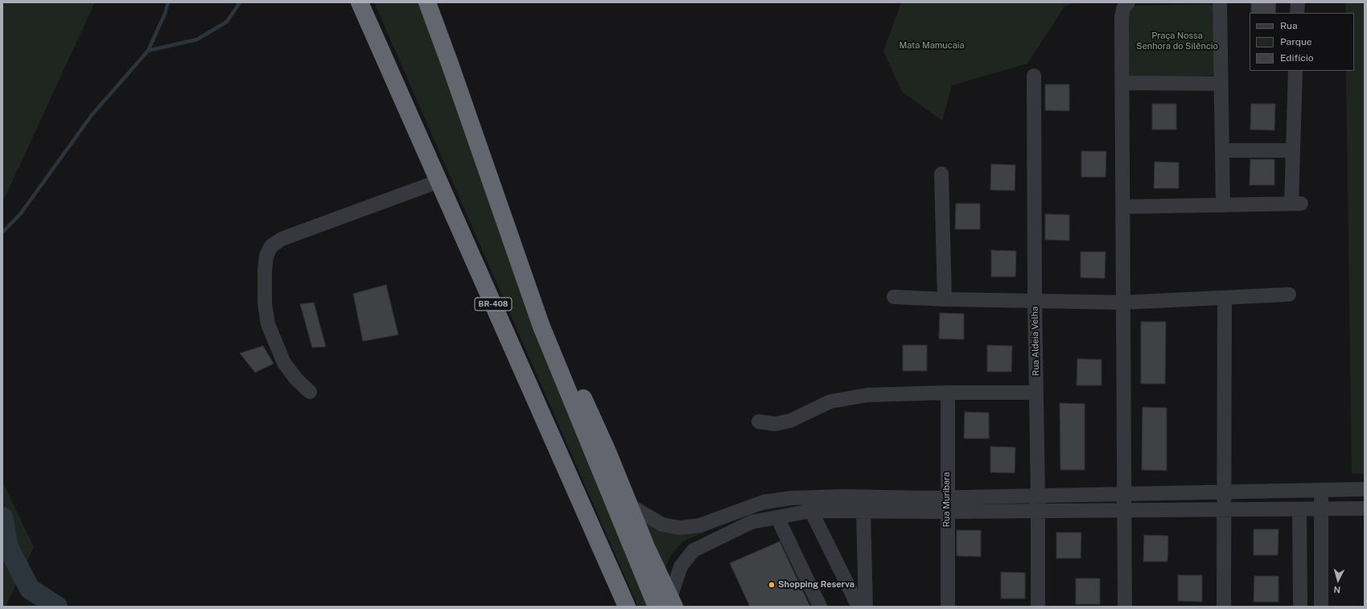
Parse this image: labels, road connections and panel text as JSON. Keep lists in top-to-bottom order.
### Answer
{
  "streets": {
    "highway": ["BR-408"],
    "street": ["Rua Aldeia Velha", "Rua Muribara"]
  },
  "parks": ["Praça Nossa Senhora do Silêncio", "Mata Mamucaia"],
  "places": ["Shopping Reserva"],
  "legend": ["Rua", "Parque", "Edifício"],
  "north": "bottom"
}
